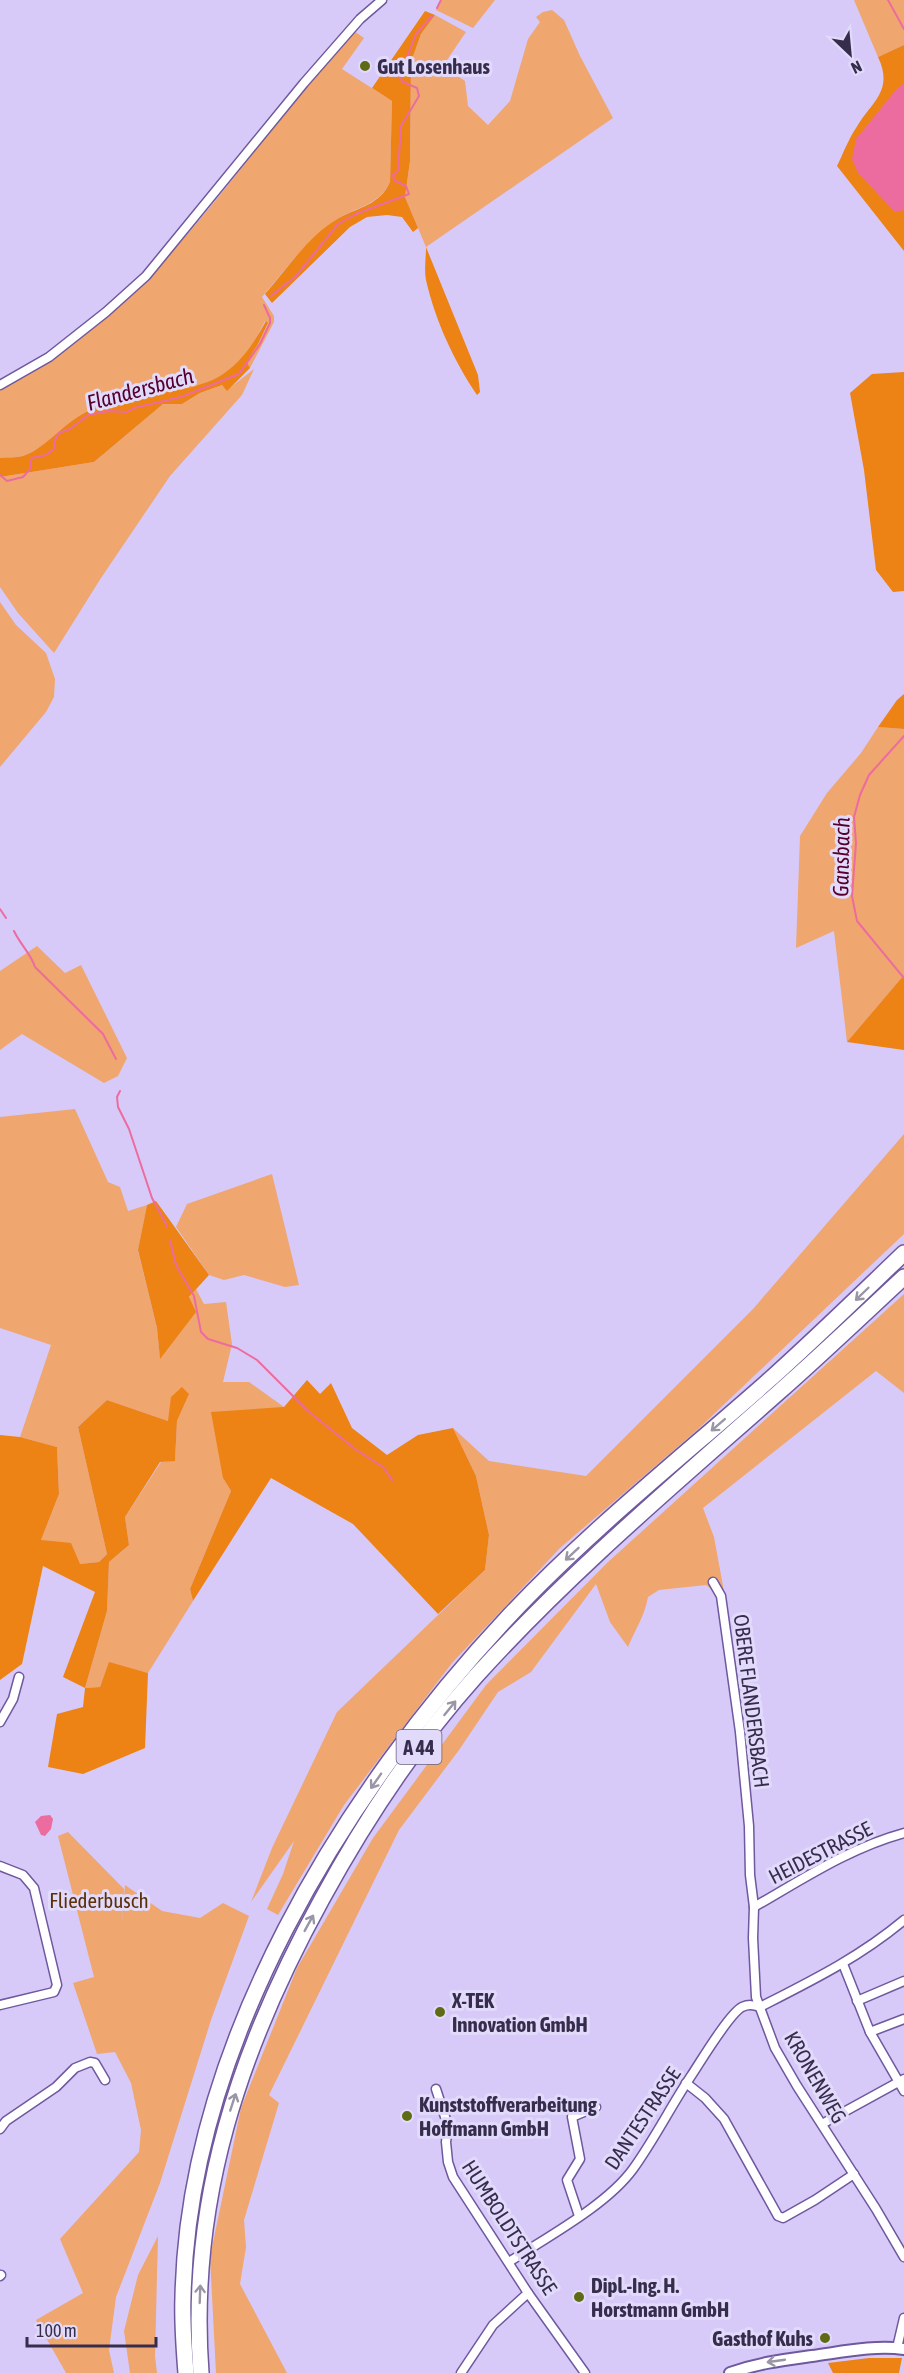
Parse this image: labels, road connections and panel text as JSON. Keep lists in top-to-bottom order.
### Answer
{
  "streets": {
    "highway": ["A 44"],
    "street": [
      "OBERE FLANDERSBACH",
      "HEIDESTRASSE",
      "KRONENWEG",
      "DANTESTRASSE",
      "HUMBOLDTSTRASSE"
    ]
  },
  "crossings": [
    ["OBERE FLANDERSBACH", "KRONENWEG"],
    ["HEIDESTRASSE", "KRONENWEG"],
    ["KRONENWEG", "DANTESTRASSE"],
    ["DANTESTRASSE", "HUMBOLDTSTRASSE"]
  ],
  "water": ["Flandersbach", "Gansbach"],
  "parks": ["Fliederbusch"],
  "places": [
    "Gut Losenhaus",
    "X-TEK Innovation GmbH",
    "Kunststoffverarbeitung Hoffmann GmbH",
    "Dipl.-Ing. H. Horstmann GmbH",
    "Gasthof Kuhs"
  ],
  "scale_bar": "100 m",
  "north": "bottom right"
}
